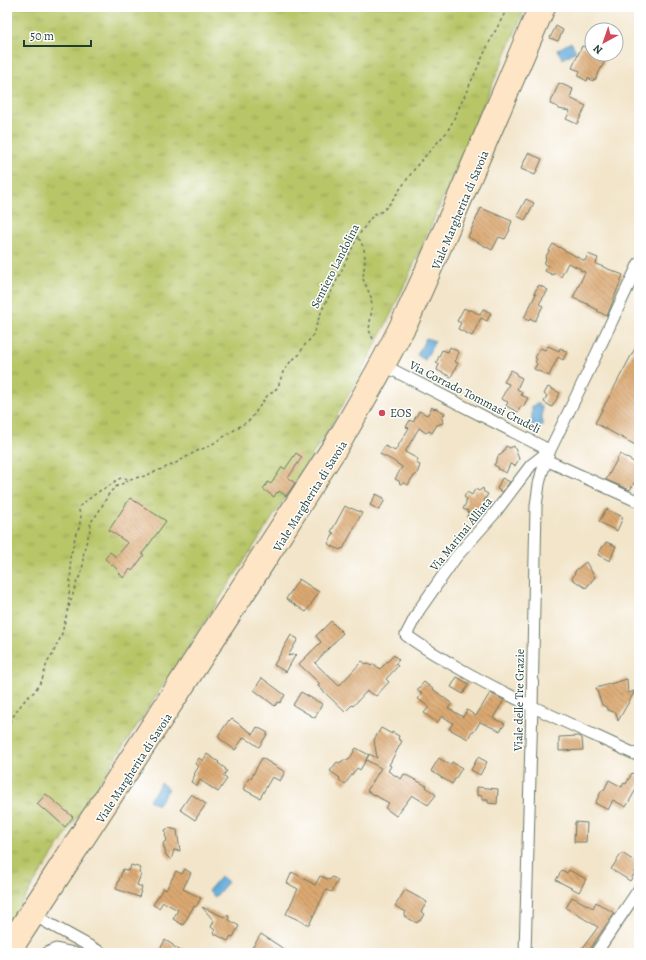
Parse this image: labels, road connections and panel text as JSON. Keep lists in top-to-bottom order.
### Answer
{
  "streets": {
    "street": [
      "Viale Margherita di Savoia",
      "Via Corrado Tommasi Crudeli",
      "Via Marinai Alliata",
      "Viale delle Tre Grazie"
    ],
    "path": ["Sentiero Landolina"]
  },
  "crossings": [
    ["Viale Margherita di Savoia", "Via Corrado Tommasi Crudeli"],
    ["Via Corrado Tommasi Crudeli", "Via Marinai Alliata"],
    ["Via Corrado Tommasi Crudeli", "Viale delle Tre Grazie"],
    ["Via Marinai Alliata", "Viale delle Tre Grazie"]
  ],
  "places": ["EOS"],
  "scale_bar": "50 m",
  "north": "bottom left"
}
